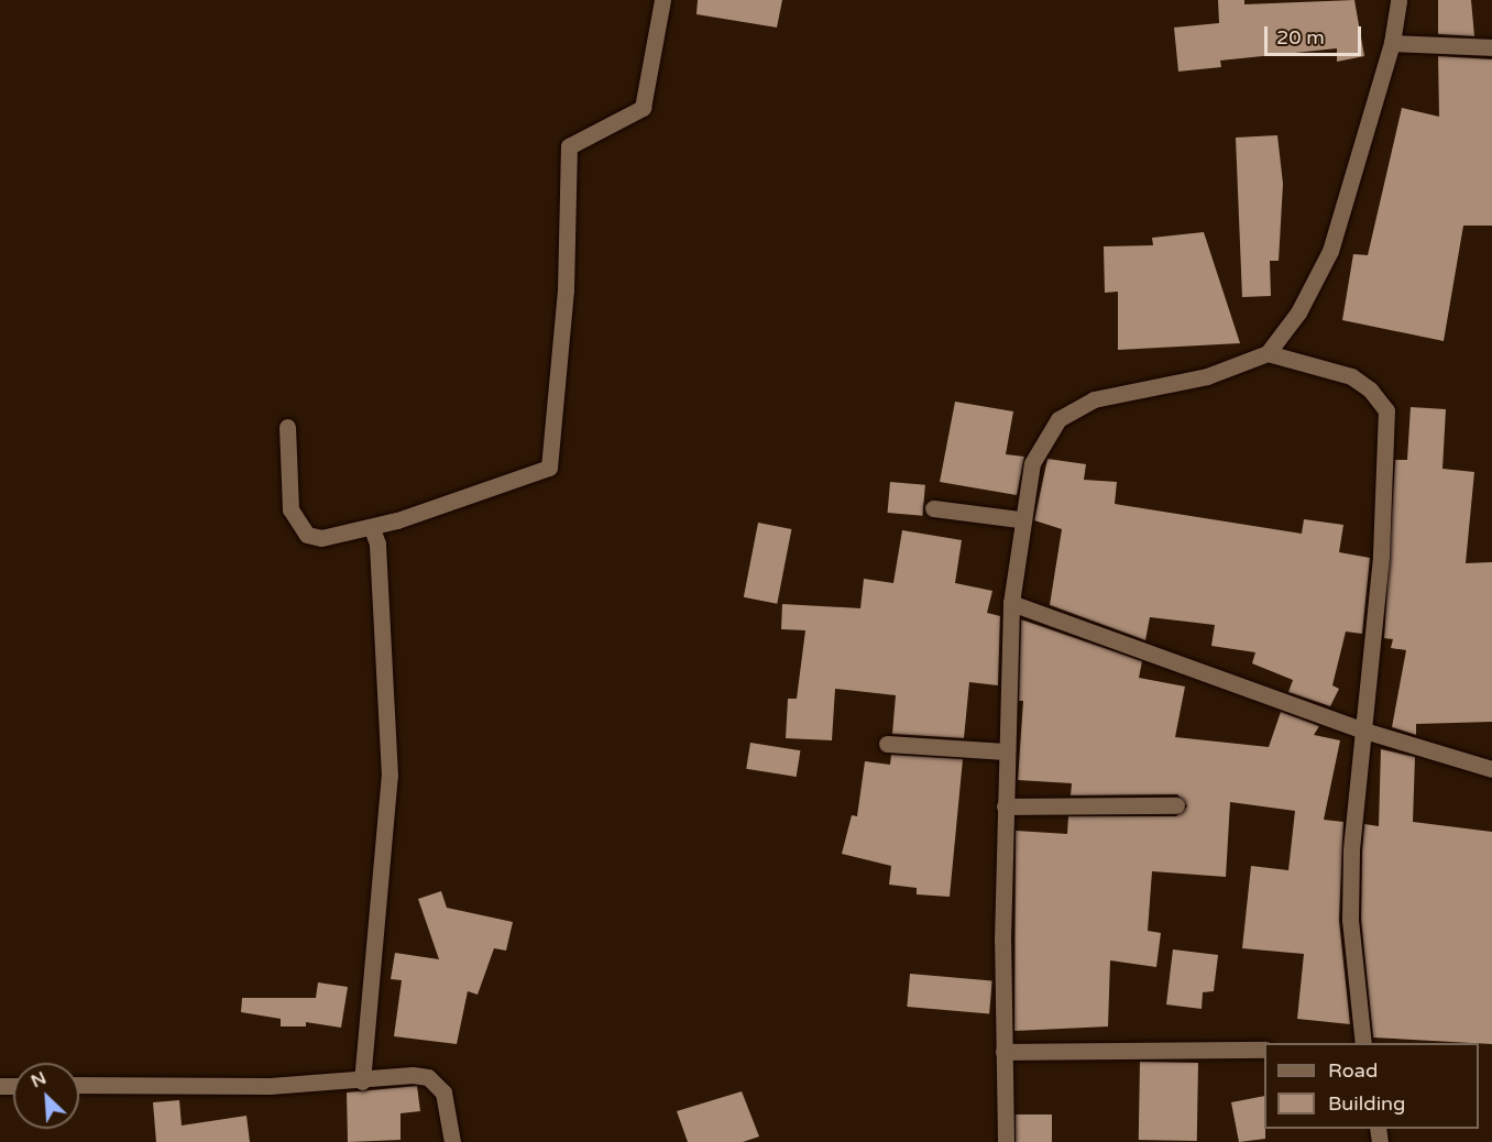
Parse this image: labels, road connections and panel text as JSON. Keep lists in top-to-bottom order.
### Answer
{
  "legend": ["Road", "Building"],
  "scale_bar": "20 m",
  "north": "top left"
}
